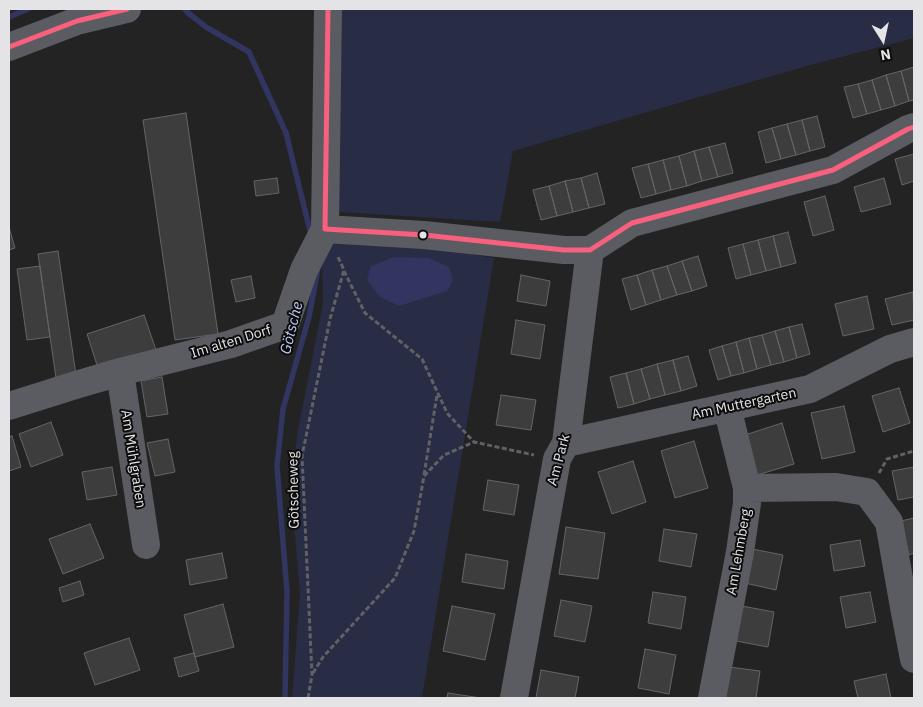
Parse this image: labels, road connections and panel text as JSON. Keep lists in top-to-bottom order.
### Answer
{
  "streets": {
    "street": [
      "Im alten Dorf",
      "Am Muttergarten",
      "Am Mühlgraben",
      "Am Park",
      "Am Lehmberg"
    ],
    "path": ["Götscheweg"]
  },
  "crossings": [
    ["Im alten Dorf", "Am Mühlgraben"],
    ["Am Muttergarten", "Am Park"],
    ["Am Muttergarten", "Am Lehmberg"]
  ],
  "water": ["Götsche"],
  "north": "bottom"
}
